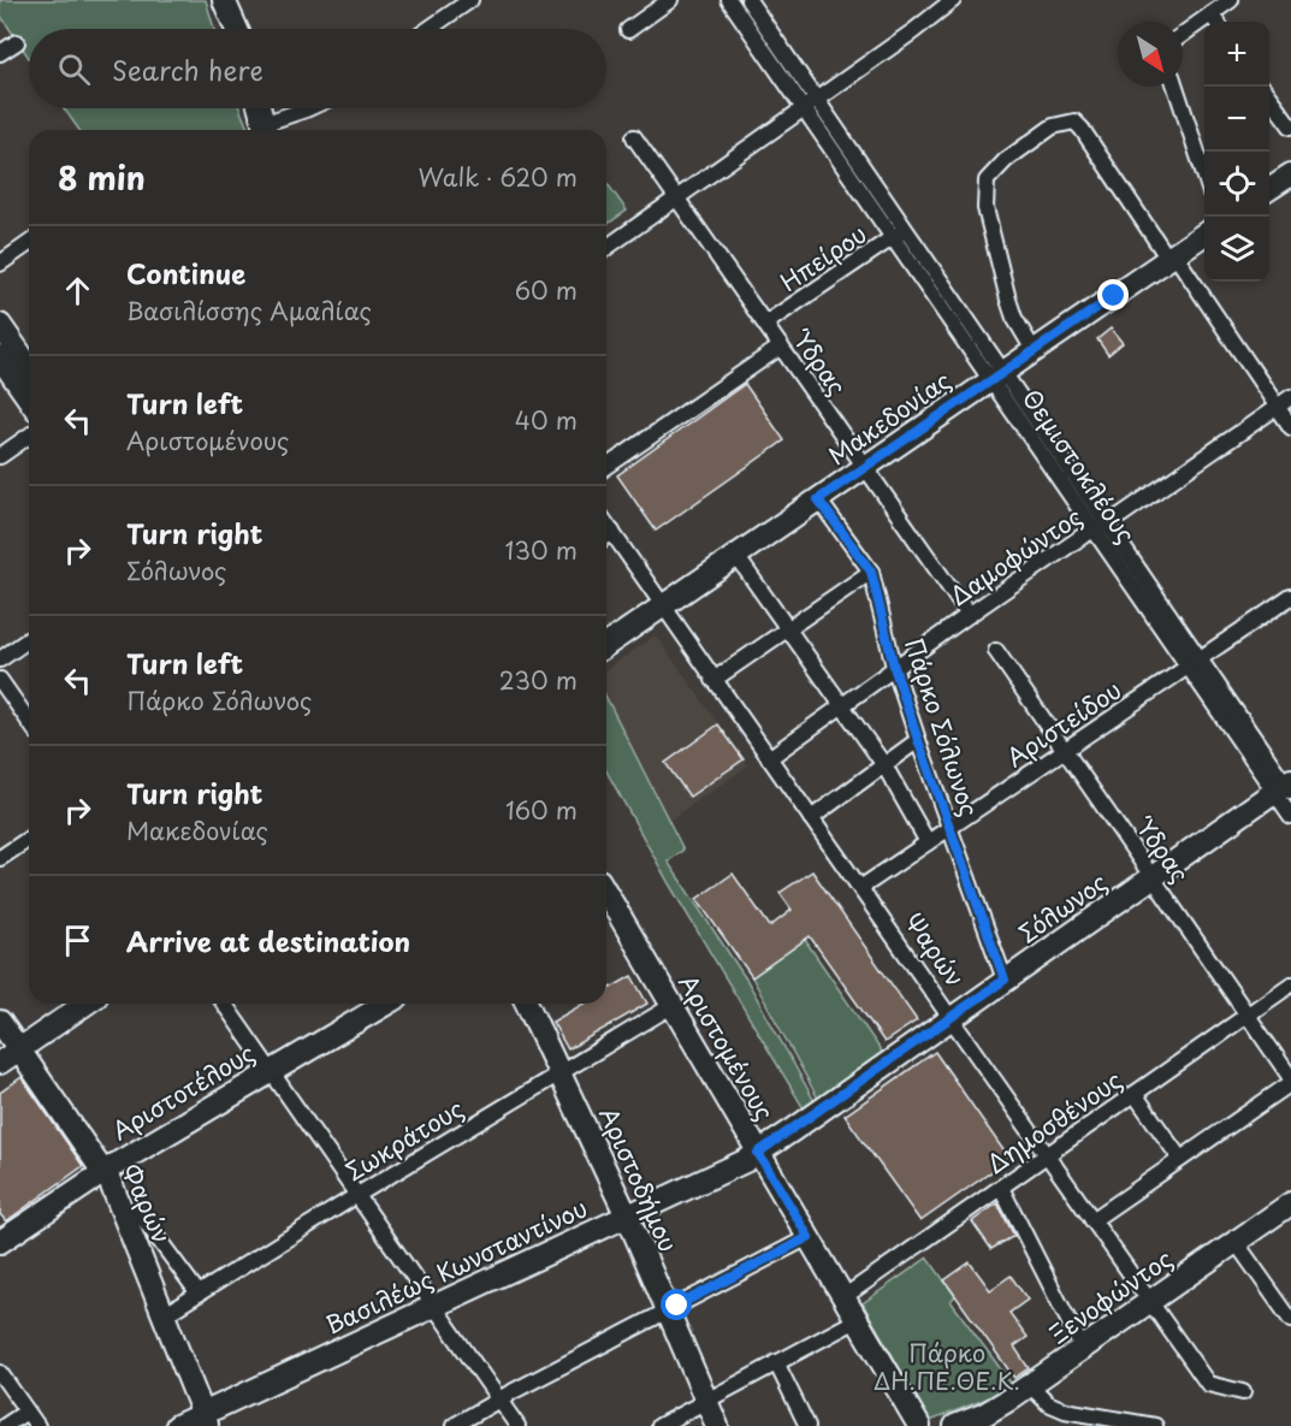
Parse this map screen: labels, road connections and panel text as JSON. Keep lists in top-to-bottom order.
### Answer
{
  "streets": {
    "street": [
      "Ηπείρου",
      "Ύδρας",
      "Μακεδονίας",
      "Θεμιστοκλέους",
      "Δαμοφώντος",
      "Αριστείδου",
      "Πάρκο Σόλωνος",
      "Σόλωνος",
      "Ψαρών",
      "Αριστομένους",
      "Αριστοτέλους",
      "Δημοσθένους",
      "Σωκράτους",
      "Αριστοδήμου",
      "Φαρών",
      "Βασιλέως Κωνσταντίνου",
      "Ξενοφώντος"
    ]
  },
  "crossings": [
    ["Ηπείρου", "Ύδρας"],
    ["Ηπείρου", "Θεμιστοκλέους"],
    ["Ύδρας", "Μακεδονίας"],
    ["Ύδρας", "Δαμοφώντος"],
    ["Ύδρας", "Αριστείδου"],
    ["Ύδρας", "Σόλωνος"],
    ["Ύδρας", "Δημοσθένους"],
    ["Μακεδονίας", "Θεμιστοκλέους"],
    ["Μακεδονίας", "Πάρκο Σόλωνος"],
    ["Μακεδονίας", "Ψαρών"],
    ["Θεμιστοκλέους", "Δαμοφώντος"],
    ["Θεμιστοκλέους", "Αριστείδου"],
    ["Θεμιστοκλέους", "Σόλωνος"],
    ["Δαμοφώντος", "Πάρκο Σόλωνος"],
    ["Δαμοφώντος", "Ψαρών"],
    ["Αριστείδου", "Πάρκο Σόλωνος"],
    ["Αριστείδου", "Ψαρών"],
    ["Πάρκο Σόλωνος", "Σόλωνος"],
    ["Σόλωνος", "Ψαρών"],
    ["Σόλωνος", "Αριστομένους"],
    ["Σόλωνος", "Βασιλέως Κωνσταντίνου"],
    ["Ψαρών", "Δημοσθένους"],
    ["Ψαρών", "Ξενοφώντος"],
    ["Αριστομένους", "Δημοσθένους"],
    ["Αριστομένους", "Σωκράτους"],
    ["Αριστομένους", "Βασιλέως Κωνσταντίνου"],
    ["Αριστοτέλους", "Φαρών"],
    ["Σωκράτους", "Αριστοδήμου"],
    ["Σωκράτους", "Φαρών"],
    ["Αριστοδήμου", "Βασιλέως Κωνσταντίνου"],
    ["Φαρών", "Βασιλέως Κωνσταντίνου"]
  ],
  "parks": ["Πάρκο ΔΗ.ΠΕ.ΘΕ.Κ."],
  "north": "bottom right",
  "page": {
    "map_buttons": ["+", "−"],
    "search": "Search here",
    "heading": ["8 min", "Walk · 620 m"],
    "list": [
      ["Continue", "Βασιλίσσης Αμαλίας", "60 m"],
      ["Turn left", "Αριστομένους", "40 m"],
      ["Turn right", "Σόλωνος", "130 m"],
      ["Turn left", "Πάρκο Σόλωνος", "230 m"],
      ["Turn right", "Μακεδονίας", "160 m"],
      "Arrive at destination"
    ]
  }
}
